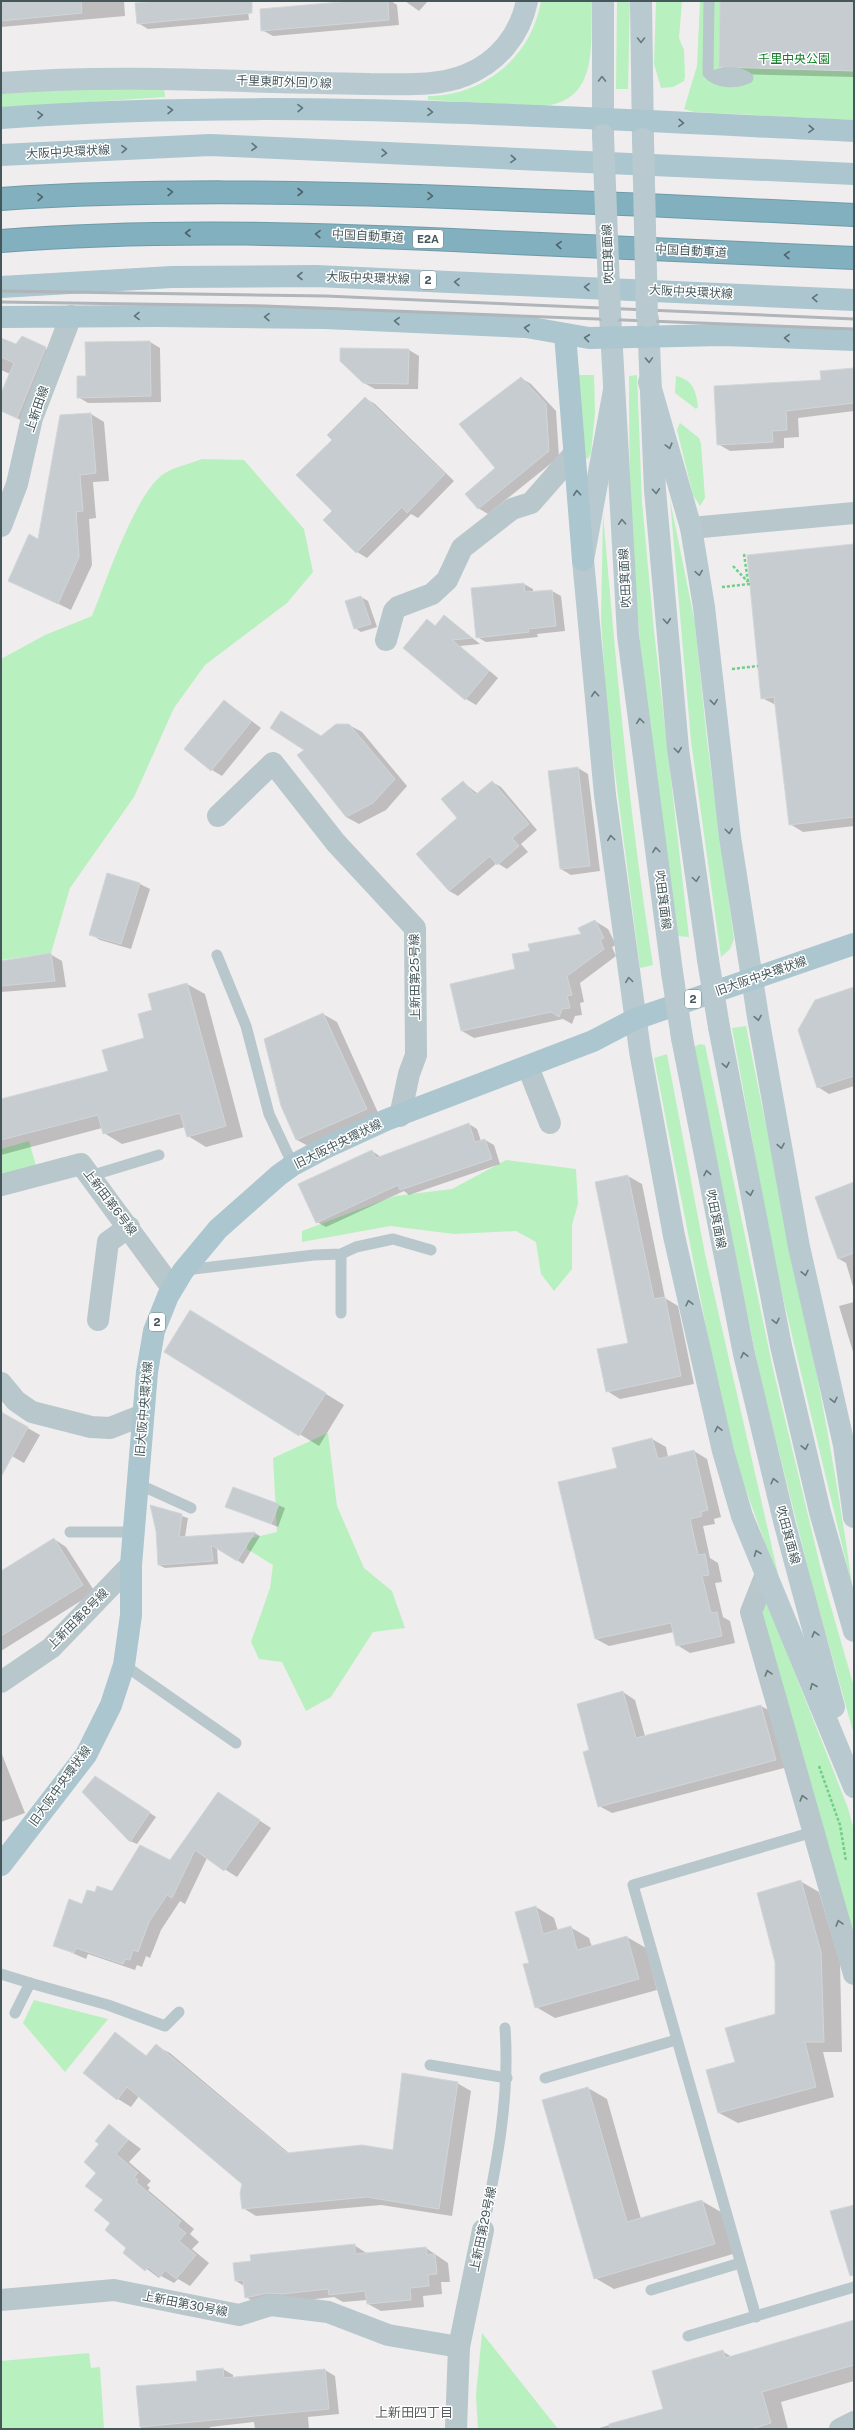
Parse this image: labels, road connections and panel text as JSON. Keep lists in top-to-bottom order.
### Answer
{
  "streets": {
    "highway": ["中国自動車道", "E2A"],
    "main road": [
      "千里東町外回り線",
      "大阪中央環状線",
      "吹田箕面線",
      "2",
      "旧大阪中央環状線"
    ],
    "street": [
      "上新田線",
      "上新田第25号線",
      "上新田第6号線",
      "上新田第8号線",
      "上新田第29号線",
      "上新田第30号線"
    ]
  },
  "crossings": [
    ["旧大阪中央環状線", "上新田第25号線"],
    ["旧大阪中央環状線", "上新田第6号線"],
    ["旧大阪中央環状線", "上新田第8号線"],
    ["上新田第29号線", "上新田第30号線"]
  ],
  "districts": ["上新田四丁目"],
  "parks": ["千里中央公園"]
}
